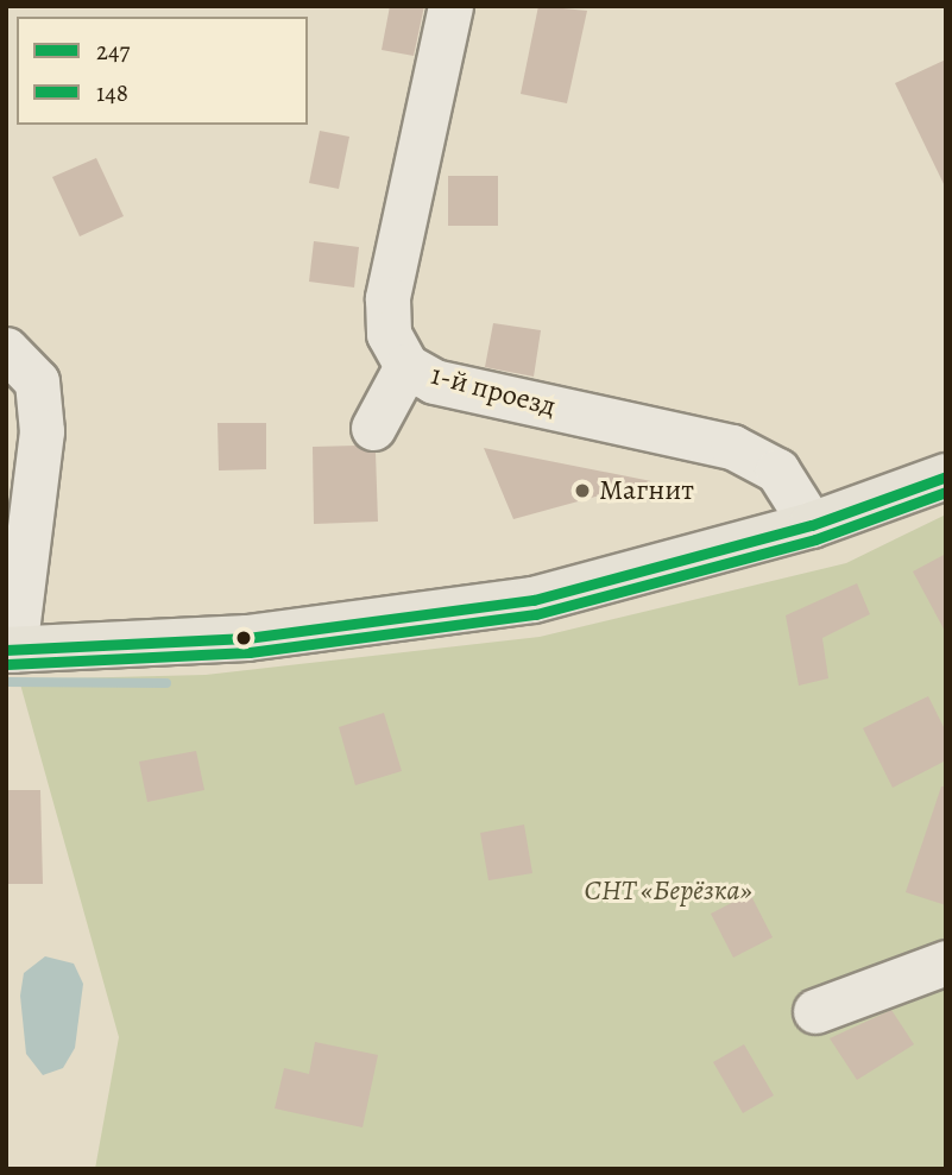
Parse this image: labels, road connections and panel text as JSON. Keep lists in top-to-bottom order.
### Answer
{
  "streets": {
    "street": ["1-й проезд"]
  },
  "parks": ["СНТ «Берёзка»"],
  "places": ["Магнит"],
  "lines": ["transit line 247", "transit line 148"],
  "legend": ["247", "148"]
}
